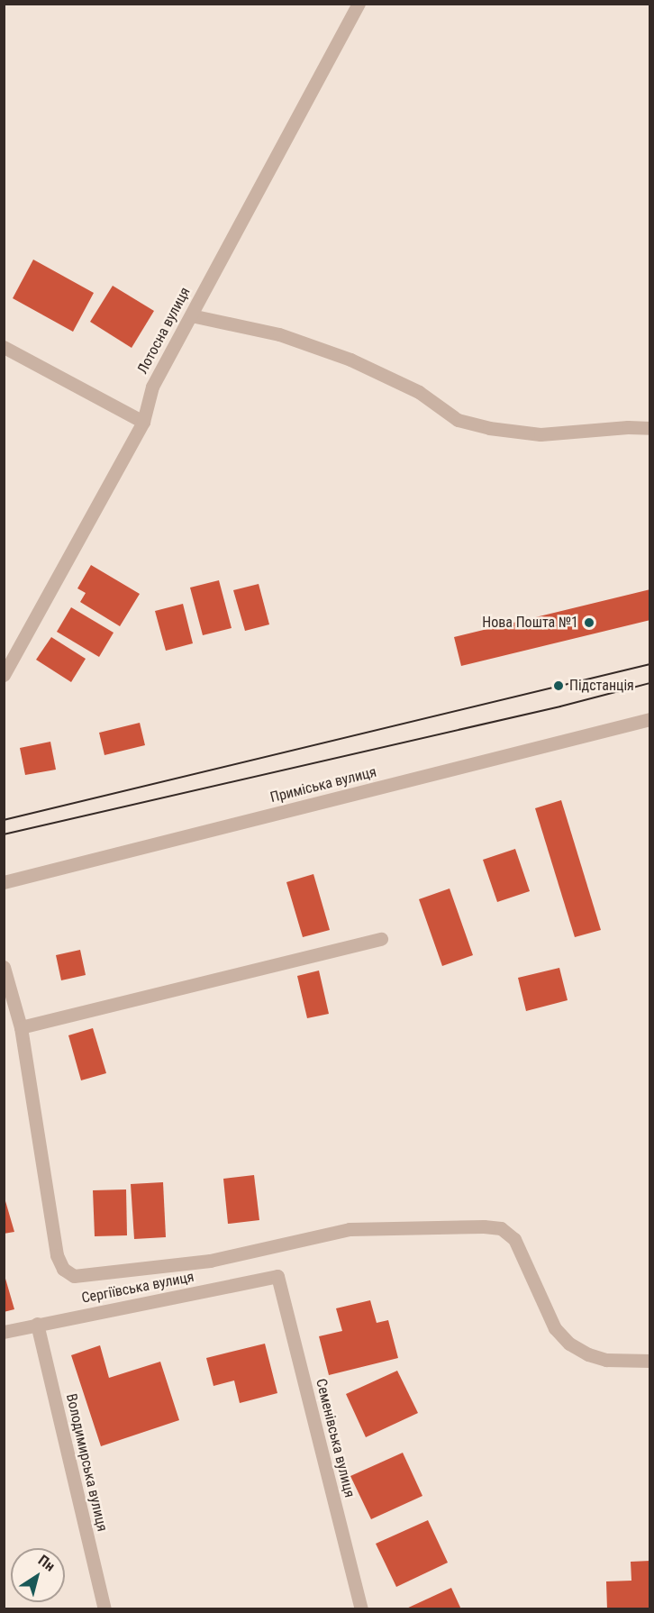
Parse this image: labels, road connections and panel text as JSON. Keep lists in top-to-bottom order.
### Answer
{
  "streets": {
    "street": [
      "Лотосна вулиця",
      "Приміська вулиця",
      "Сергіївська вулиця",
      "Семенівська вулиця",
      "Володимирська вулиця"
    ]
  },
  "crossings": [
    ["Сергіївська вулиця", "Семенівська вулиця"],
    ["Сергіївська вулиця", "Володимирська вулиця"]
  ],
  "places": ["Нова Пошта №1", "Підстанція"],
  "north": "top right"
}
